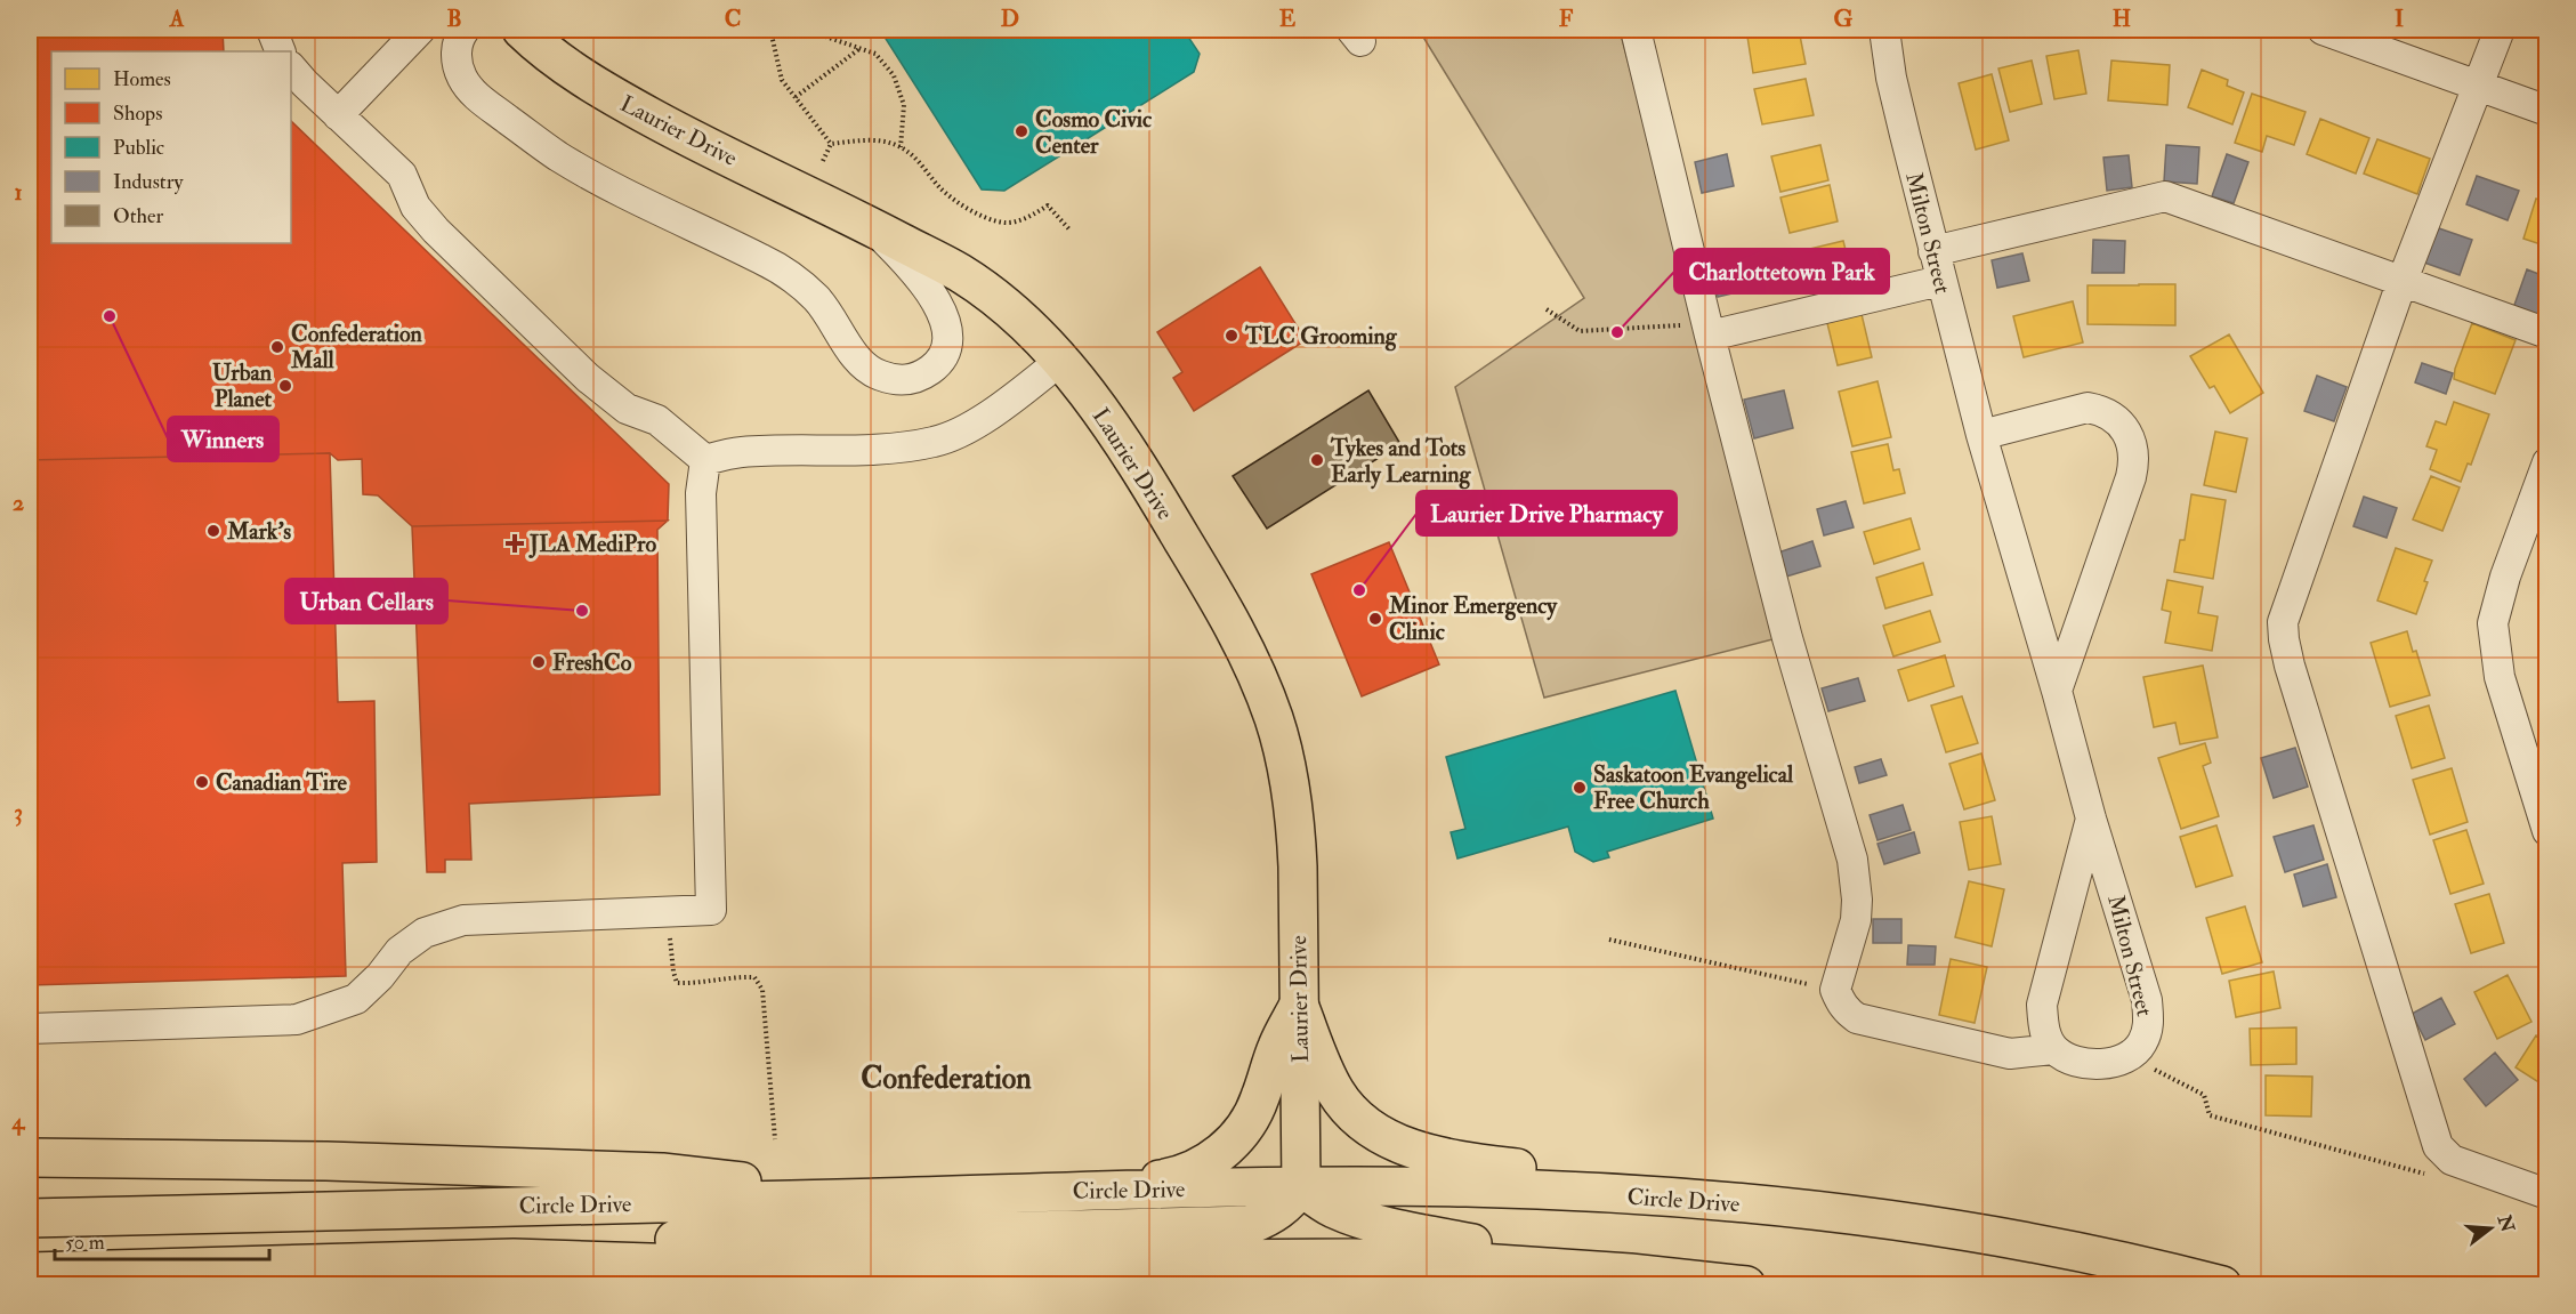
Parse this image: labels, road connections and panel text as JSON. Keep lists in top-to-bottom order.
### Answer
{
  "streets": {
    "main road": ["Laurier Drive", "Circle Drive"],
    "street": ["Milton Street"]
  },
  "crossings": [
    ["Laurier Drive", "Circle Drive"]
  ],
  "districts": ["Confederation"],
  "places": {
    "other": [
      "Cosmo Civic Center",
      "Winners",
      "Charlottetown Park",
      "TLC Grooming",
      "Confederation Mall",
      "Urban Planet",
      "Tykes and Tots Early Learning",
      "Mark's",
      "Laurier Drive Pharmacy",
      "Urban Cellars",
      "Minor Emergency Clinic",
      "FreshCo",
      "Canadian Tire",
      "Saskatoon Evangelical Free Church"
    ],
    "health": ["JLA MediPro"]
  },
  "legend": [
    "Homes",
    "Shops",
    "Public",
    "Industry",
    "Other"
  ],
  "scale_bar": "50 m",
  "north": "right",
  "grid": {
    "columns": [
      "A",
      "B",
      "C",
      "D",
      "E",
      "F",
      "G",
      "H",
      "I"
    ],
    "rows": [
      "1",
      "2",
      "3",
      "4"
    ]
  }
}
